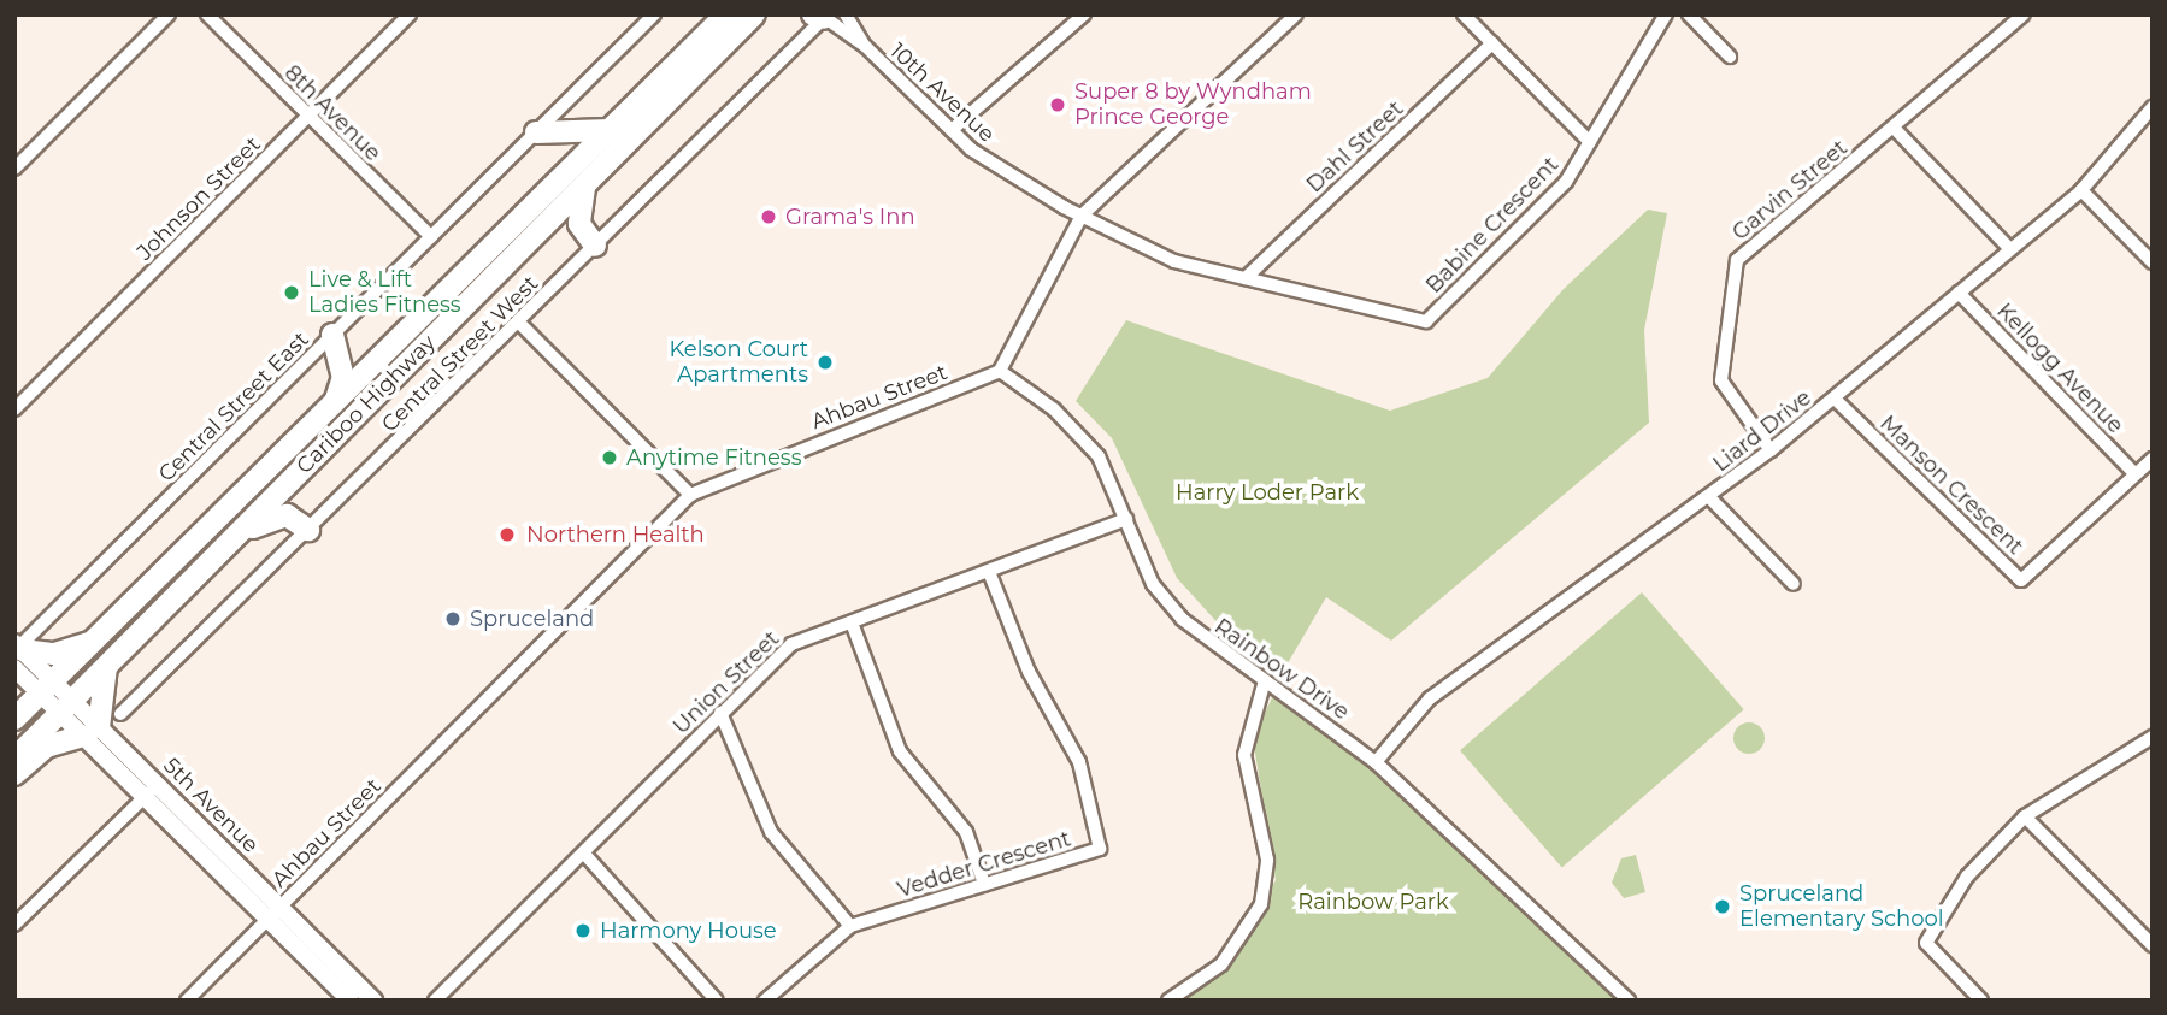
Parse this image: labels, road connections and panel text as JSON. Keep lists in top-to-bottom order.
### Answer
{
  "streets": {
    "highway": ["Cariboo Highway"],
    "main road": ["5th Avenue"],
    "street": [
      "10th Avenue",
      "8th Avenue",
      "Dahl Street",
      "Garvin Street",
      "Johnson Street",
      "Babine Crescent",
      "Central Street West",
      "Kellogg Avenue",
      "Ahbau Street",
      "Central Street East",
      "Liard Drive",
      "Manson Crescent",
      "Rainbow Drive",
      "Union Street",
      "Vedder Crescent"
    ]
  },
  "crossings": [
    ["10th Avenue", "Babine Crescent"],
    ["10th Avenue", "Central Street West"],
    ["8th Avenue", "Johnson Street"],
    ["8th Avenue", "Central Street East"],
    ["Dahl Street", "Babine Crescent"],
    ["Garvin Street", "Liard Drive"],
    ["Kellogg Avenue", "Liard Drive"],
    ["Kellogg Avenue", "Manson Crescent"],
    ["Ahbau Street", "Rainbow Drive"],
    ["Ahbau Street", "5th Avenue"],
    ["Cariboo Highway", "5th Avenue"],
    ["Central Street East", "5th Avenue"],
    ["Liard Drive", "Manson Crescent"],
    ["Liard Drive", "Rainbow Drive"],
    ["Rainbow Drive", "Union Street"],
    ["Union Street", "Vedder Crescent"]
  ],
  "parks": ["Harry Loder Park", "Rainbow Park"],
  "places": [
    "Super 8 by Wyndham Prince George",
    "Grama's Inn",
    "Live & Lift Ladies Fitness",
    "Kelson Court Apartments",
    "Anytime Fitness",
    "Northern Health",
    "Spruceland",
    "Spruceland Elementary School",
    "Harmony House"
  ]
}
